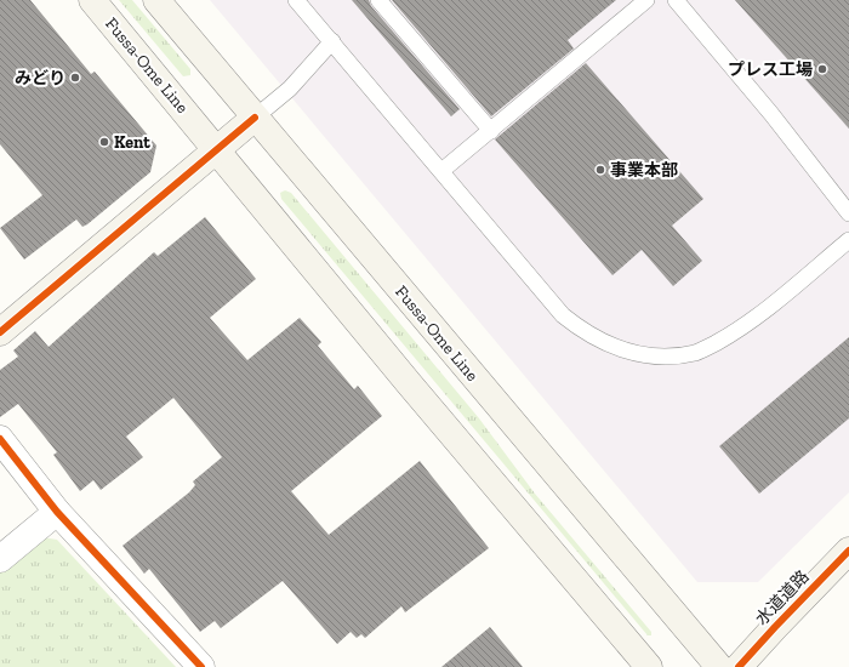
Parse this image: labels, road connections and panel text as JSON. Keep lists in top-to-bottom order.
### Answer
{
  "streets": {
    "main road": ["Fussa-Ome Line", "水道道路"]
  },
  "places": [
    "プレス工場",
    "みどり",
    "Kent",
    "事業本部"
  ]
}
